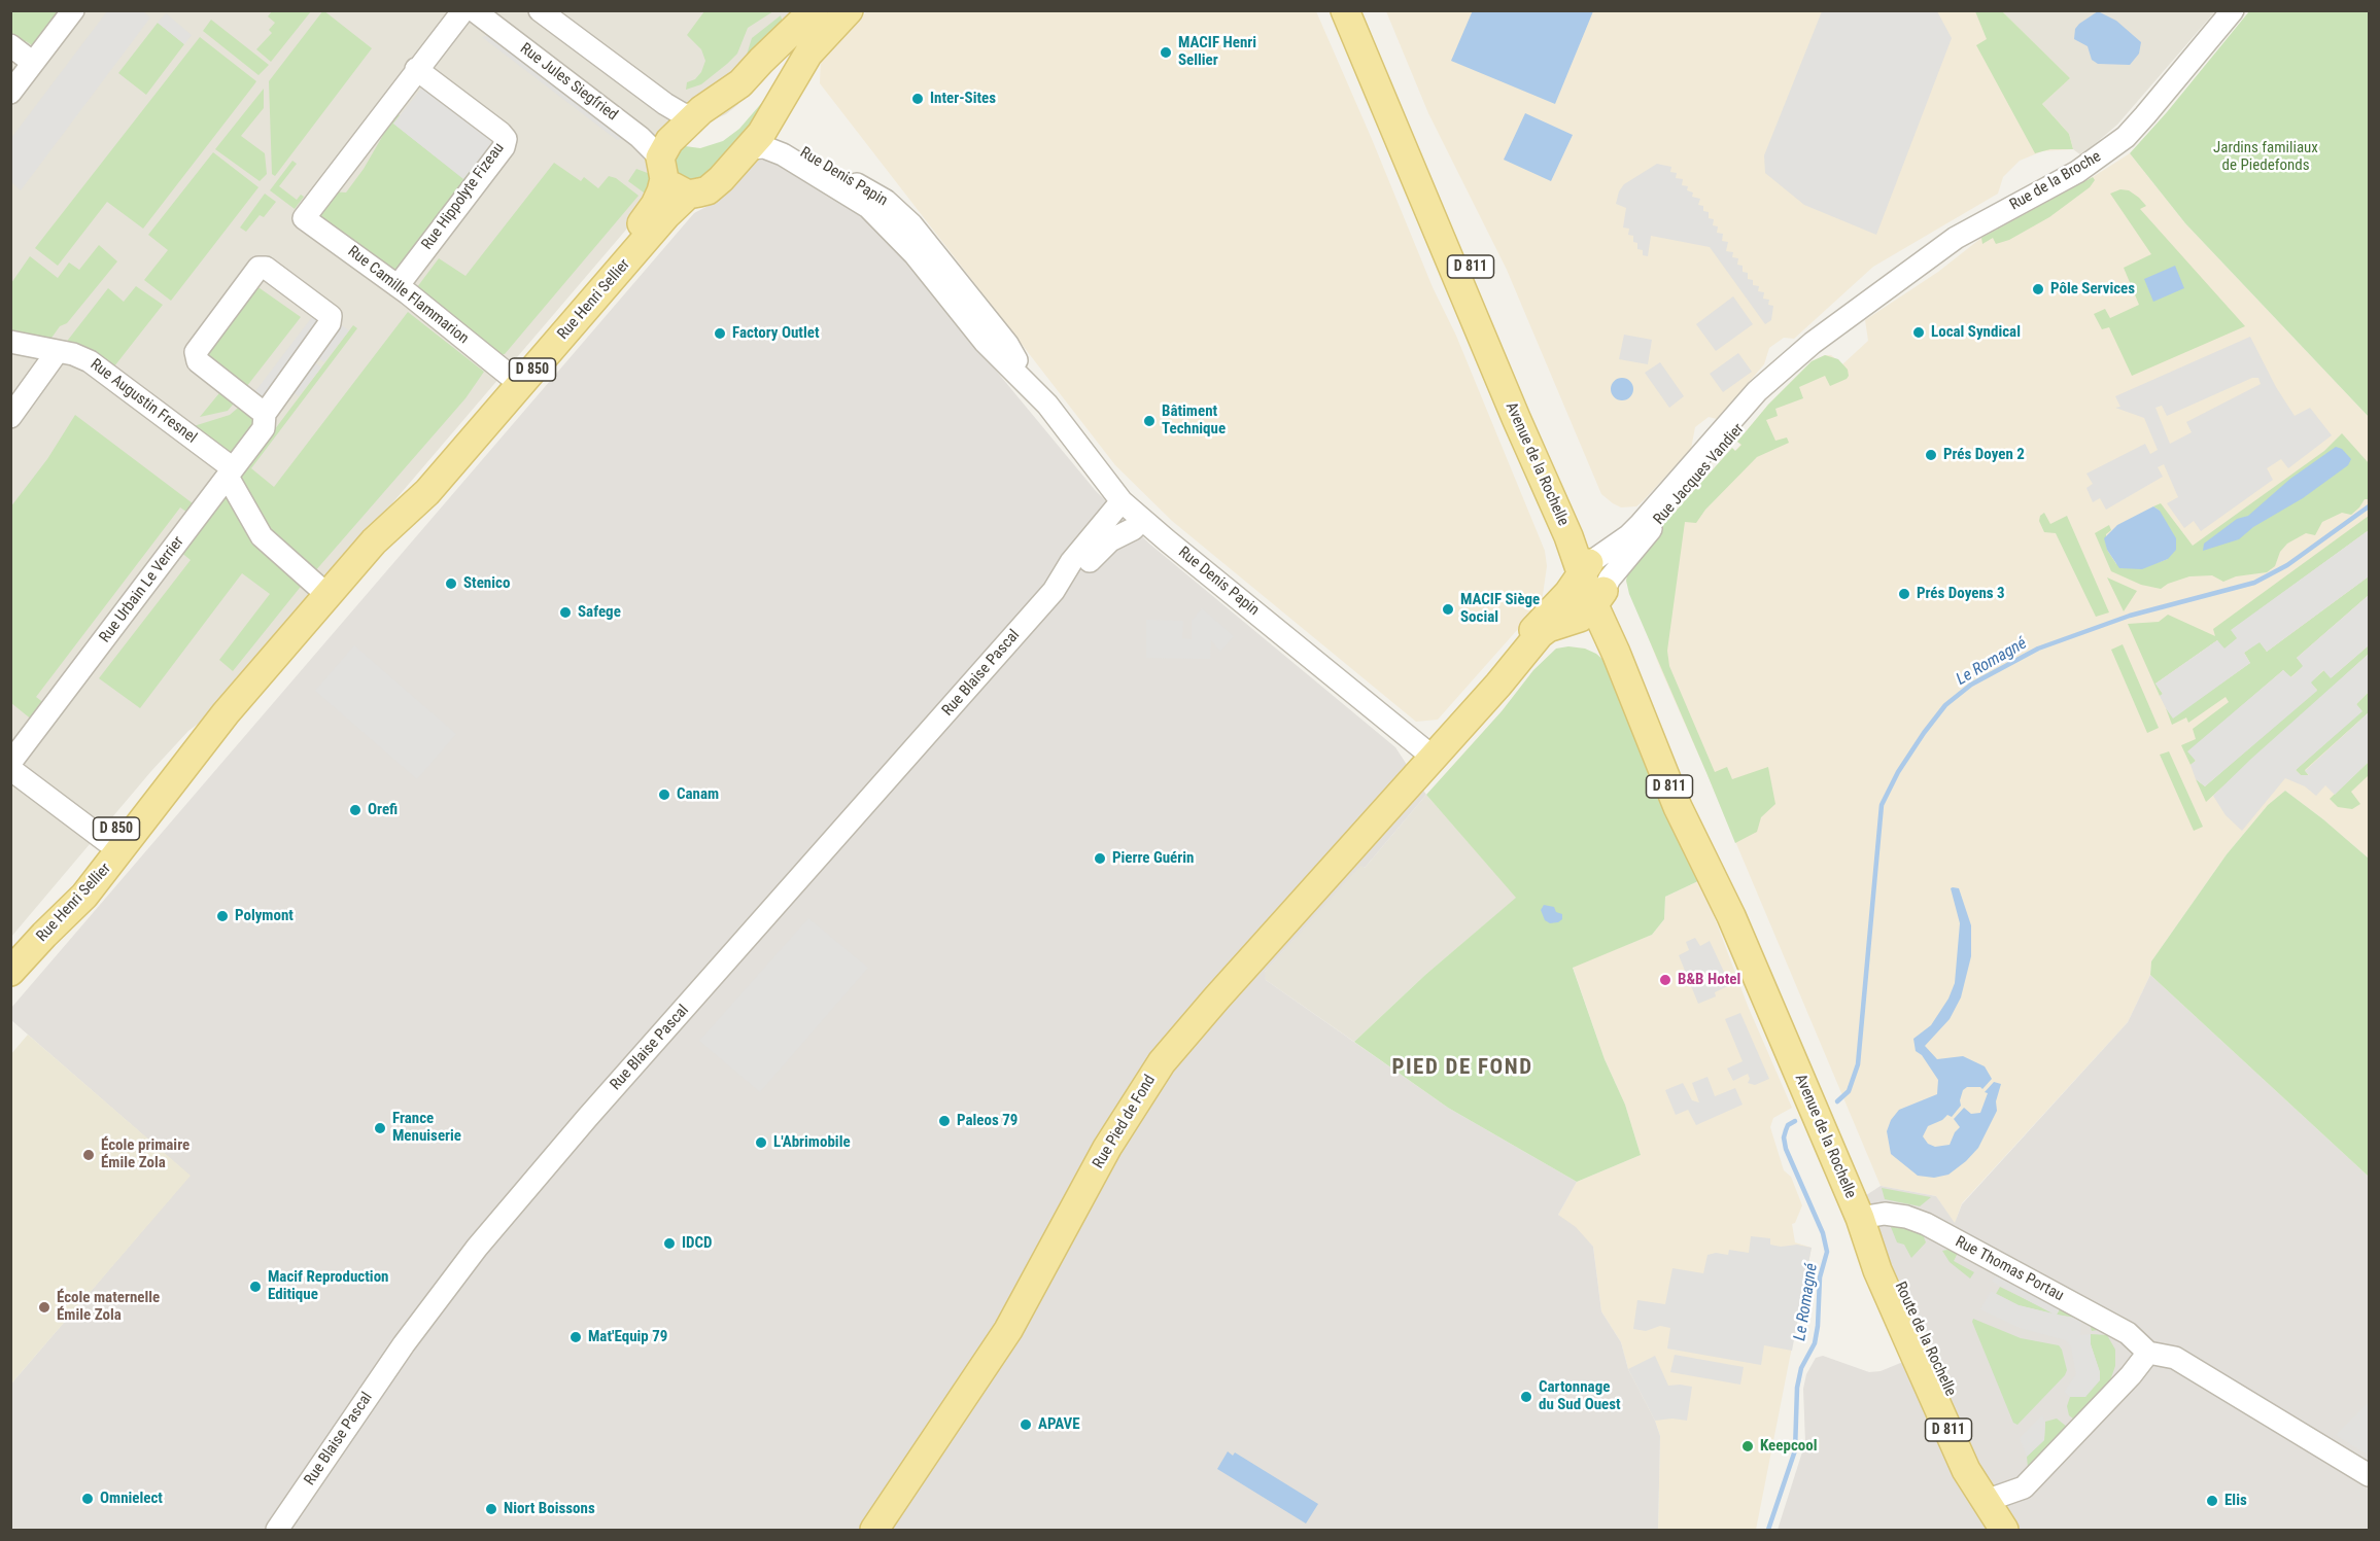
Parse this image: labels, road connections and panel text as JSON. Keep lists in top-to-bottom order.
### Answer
{
  "streets": {
    "main road": [
      "D 811",
      "Rue Henri Sellier",
      "D 850",
      "Avenue de la Rochelle",
      "Rue Jacques Vandier",
      "Rue Pied de Fond",
      "Route de la Rochelle"
    ],
    "street": [
      "Rue Jules Siegfried",
      "Rue Denis Papin",
      "Rue de la Broche",
      "Rue Hippolyte Fizeau",
      "Rue Camille Flammarion",
      "Rue Augustin Fresnel",
      "Rue Urbain Le Verrier",
      "Rue Blaise Pascal",
      "Rue Thomas Portau"
    ]
  },
  "crossings": [
    ["Rue Jules Siegfried", "Rue Henri Sellier"],
    ["Rue Denis Papin", "Rue Henri Sellier"],
    ["Rue Denis Papin", "Rue Jacques Vandier"],
    ["Rue Denis Papin", "Rue Blaise Pascal"],
    ["Rue Denis Papin", "Rue Pied de Fond"],
    ["Rue de la Broche", "Rue Jacques Vandier"],
    ["Rue Hippolyte Fizeau", "Rue Camille Flammarion"],
    ["Rue Camille Flammarion", "Rue Henri Sellier"],
    ["Rue Henri Sellier", "Rue Augustin Fresnel"],
    ["Rue Augustin Fresnel", "Rue Urbain Le Verrier"],
    ["Avenue de la Rochelle", "Rue Jacques Vandier"],
    ["Avenue de la Rochelle", "Rue Thomas Portau"],
    ["Avenue de la Rochelle", "Route de la Rochelle"],
    ["Rue Jacques Vandier", "Rue Pied de Fond"],
    ["Rue Thomas Portau", "Route de la Rochelle"]
  ],
  "districts": ["PIED DE FOND"],
  "water": ["Le Romagné"],
  "parks": ["Jardins familiaux de Piedefonds"],
  "places": [
    "MACIF Henri Sellier",
    "Inter-Sites",
    "Pôle Services",
    "Local Syndical",
    "Factory Outlet",
    "Bâtiment Technique",
    "Prés Doyen 2",
    "Stenico",
    "Prés Doyens 3",
    "MACIF Siège Social",
    "Safege",
    "Canam",
    "Orefi",
    "Pierre Guérin",
    "Polymont",
    "B&B Hotel",
    "Paleos 79",
    "France Menuiserie",
    "L'Abrimobile",
    "École primaire Émile Zola",
    "IDCD",
    "Macif Reproduction Editique",
    "École maternelle Émile Zola",
    "Mat'Equip 79",
    "Cartonnage du Sud Ouest",
    "APAVE",
    "Keepcool",
    "Omnielect",
    "Elis",
    "Niort Boissons"
  ]
}
